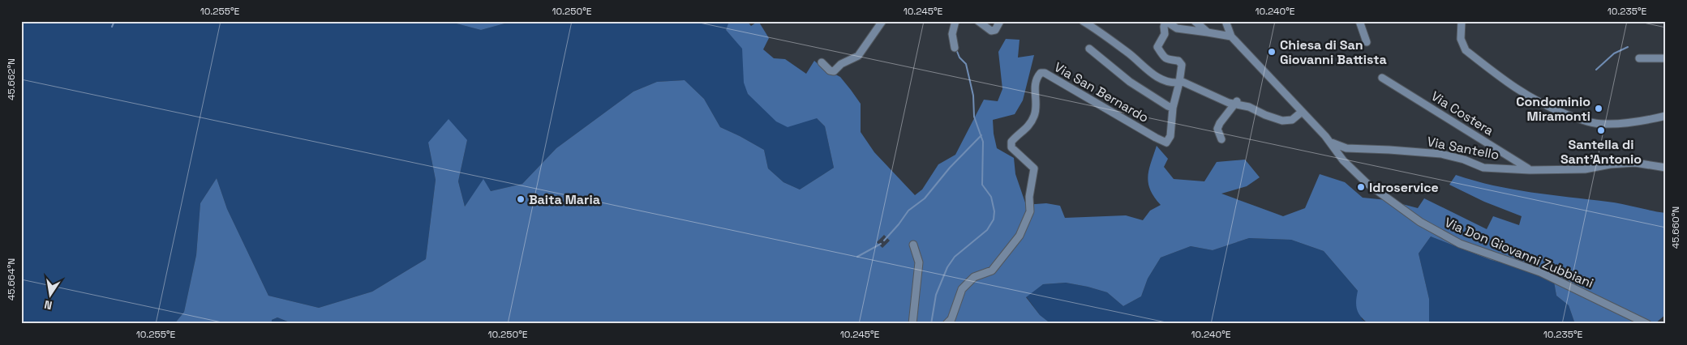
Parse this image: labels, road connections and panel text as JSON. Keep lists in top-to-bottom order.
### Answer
{
  "streets": {
    "street": [
      "Via San Bernardo",
      "Via Costera",
      "Via Santello",
      "Via Don Giovanni Zubbiani"
    ]
  },
  "crossings": [
    ["Via San Bernardo", "Via Don Giovanni Zubbiani"],
    ["Via Costera", "Via Santello"],
    ["Via Santello", "Via Don Giovanni Zubbiani"]
  ],
  "places": [
    "Chiesa di San Giovanni Battista",
    "Condominio Miramonti",
    "Santella di Sant'Antonio",
    "Idroservice",
    "Baita Maria"
  ],
  "north": "bottom",
  "coordinates": [
    "10.255°E",
    "10.250°E",
    "10.245°E",
    "10.240°E",
    "10.235°E",
    "45.662°N",
    "45.660°N",
    "45.664°N"
  ]
}
